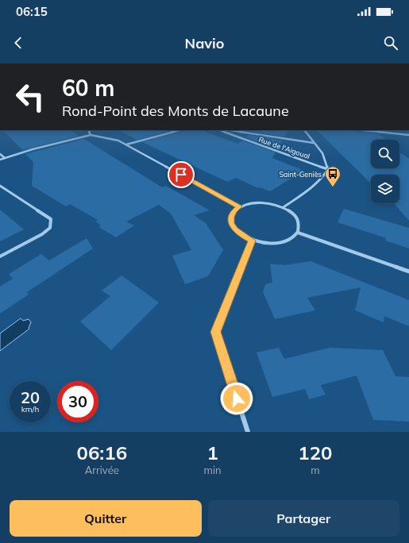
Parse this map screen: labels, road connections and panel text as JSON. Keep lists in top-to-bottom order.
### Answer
{
  "streets": {
    "street": ["Rue de l'Aigoual"]
  },
  "places": {
    "bus stop": ["Saint-Geniès"]
  },
  "page": {
    "status": "06:15",
    "header": "Navio",
    "turn": ["60 m", "Rond-Point des Monts de Lacaune"],
    "speed": "20 km/h",
    "limit": "30",
    "eta": [
      "06:16",
      "Arrivée",
      "1",
      "min",
      "120",
      "m"
    ],
    "buttons": ["Quitter", "Partager"]
  }
}
